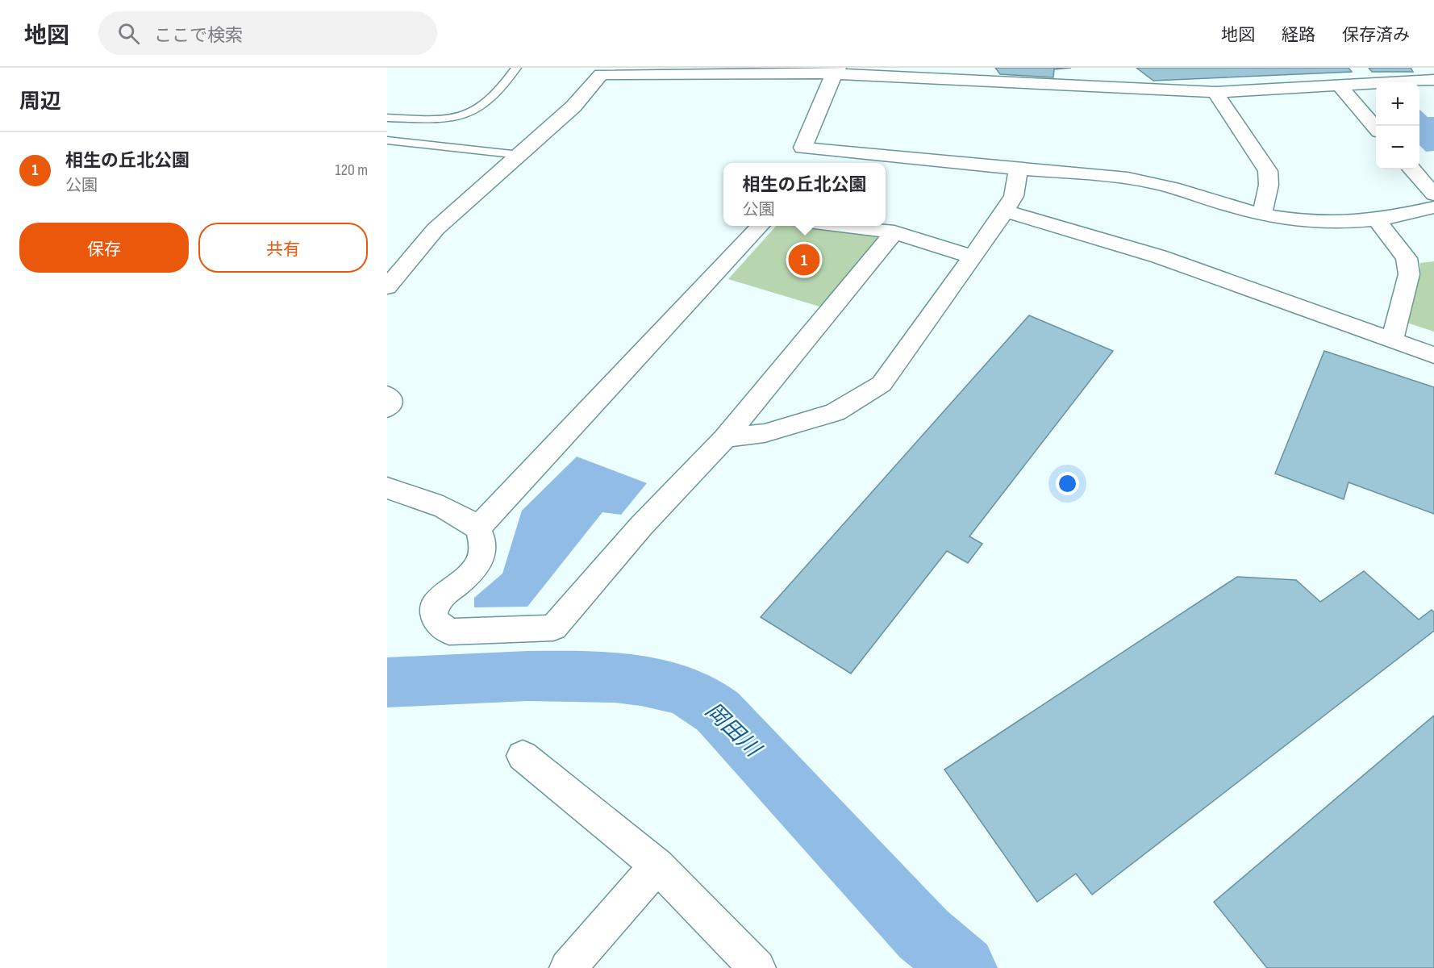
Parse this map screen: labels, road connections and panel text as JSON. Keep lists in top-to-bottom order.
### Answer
{
  "water": ["岡田川"],
  "page": {
    "header": "地図",
    "search": "ここで検索",
    "nav": ["地図", "経路", "保存済み"],
    "heading": "周辺",
    "map_buttons": ["+", "−"],
    "list": [
      {
        "mark": "1",
        "name": "相生の丘北公園",
        "note": "公園",
        "value": "120 m"
      }
    ],
    "popup": ["相生の丘北公園", "公園"],
    "buttons": ["保存", "共有"],
    "pins": "1"
  }
}
